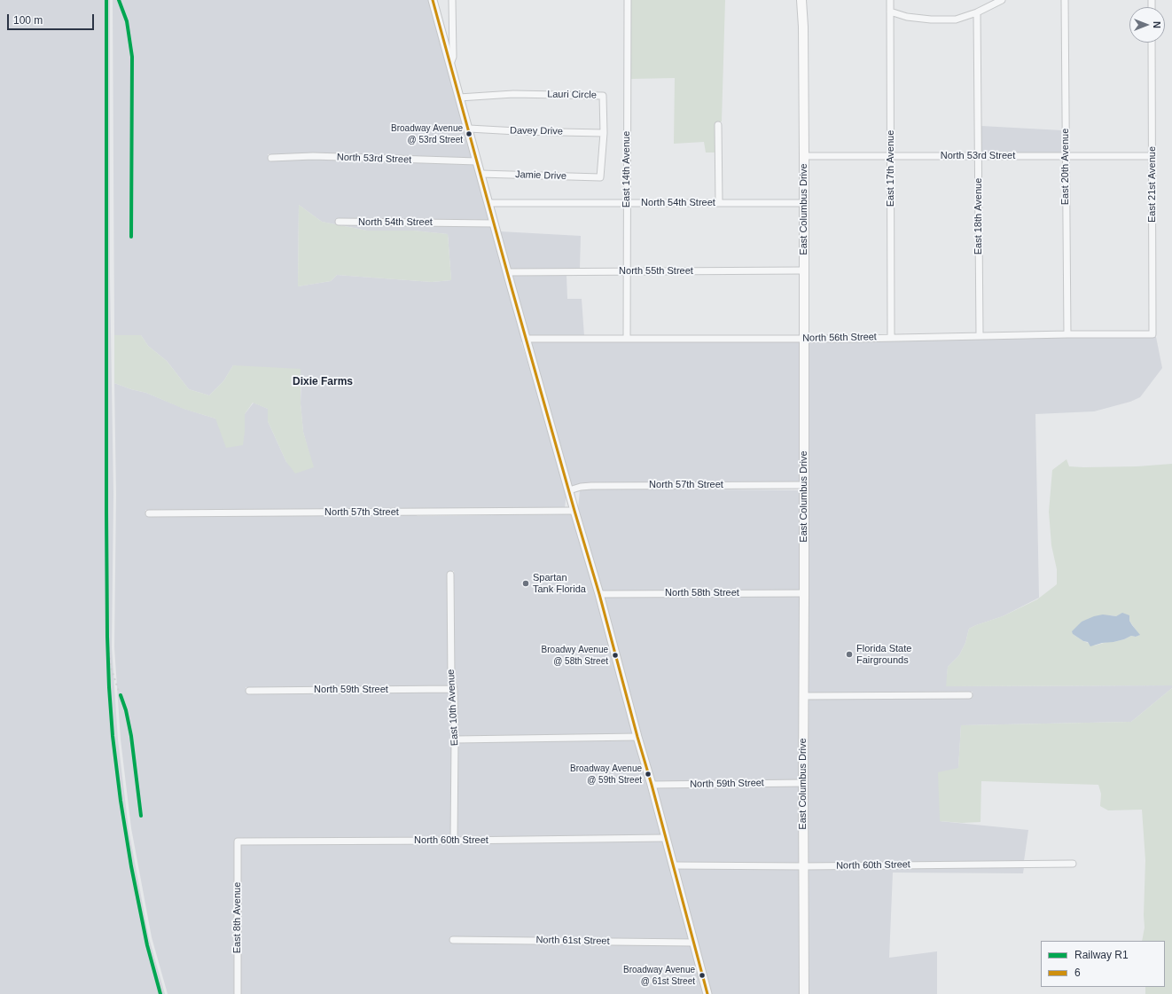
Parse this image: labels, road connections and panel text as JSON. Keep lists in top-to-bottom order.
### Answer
{
  "streets": {
    "main road": ["East Columbus Drive"],
    "street": [
      "Lauri Circle",
      "Davey Drive",
      "North 53rd Street",
      "East 20th Avenue",
      "East 17th Avenue",
      "East 14th Avenue",
      "Jamie Drive",
      "East 21st Avenue",
      "North 54th Street",
      "East 18th Avenue",
      "North 55th Street",
      "North 56th Street",
      "North 57th Street",
      "North 58th Street",
      "North 59th Street",
      "East 10th Avenue",
      "North 60th Street",
      "East 8th Avenue",
      "North 61st Street"
    ]
  },
  "crossings": [
    ["Lauri Circle", "Davey Drive"],
    ["Lauri Circle", "Jamie Drive"],
    ["North 53rd Street", "East 20th Avenue"],
    ["North 53rd Street", "East 17th Avenue"],
    ["North 53rd Street", "East 21st Avenue"],
    ["North 53rd Street", "East Columbus Drive"],
    ["North 53rd Street", "East 18th Avenue"],
    ["East 20th Avenue", "North 56th Street"],
    ["East 17th Avenue", "North 56th Street"],
    ["East 14th Avenue", "North 54th Street"],
    ["East 14th Avenue", "North 55th Street"],
    ["East 14th Avenue", "North 56th Street"],
    ["East 21st Avenue", "North 56th Street"],
    ["North 54th Street", "East Columbus Drive"],
    ["East Columbus Drive", "North 55th Street"],
    ["East Columbus Drive", "North 56th Street"],
    ["East Columbus Drive", "North 57th Street"],
    ["East Columbus Drive", "North 58th Street"],
    ["East Columbus Drive", "North 59th Street"],
    ["East Columbus Drive", "North 60th Street"],
    ["East 18th Avenue", "North 56th Street"],
    ["North 59th Street", "East 10th Avenue"],
    ["East 10th Avenue", "North 60th Street"],
    ["North 60th Street", "East 8th Avenue"]
  ],
  "districts": ["Dixie Farms"],
  "places": [
    "Broadway Avenue @ 53rd Street",
    "Spartan Tank Florida",
    "Florida State Fairgrounds",
    "Broadwy Avenue @ 58th Street",
    "Broadway Avenue @ 59th Street",
    "Broadway Avenue @ 61st Street"
  ],
  "lines": ["rail line R1", "transit line 6"],
  "legend": ["Railway R1", "6"],
  "scale_bar": "100 m",
  "north": "right"
}
